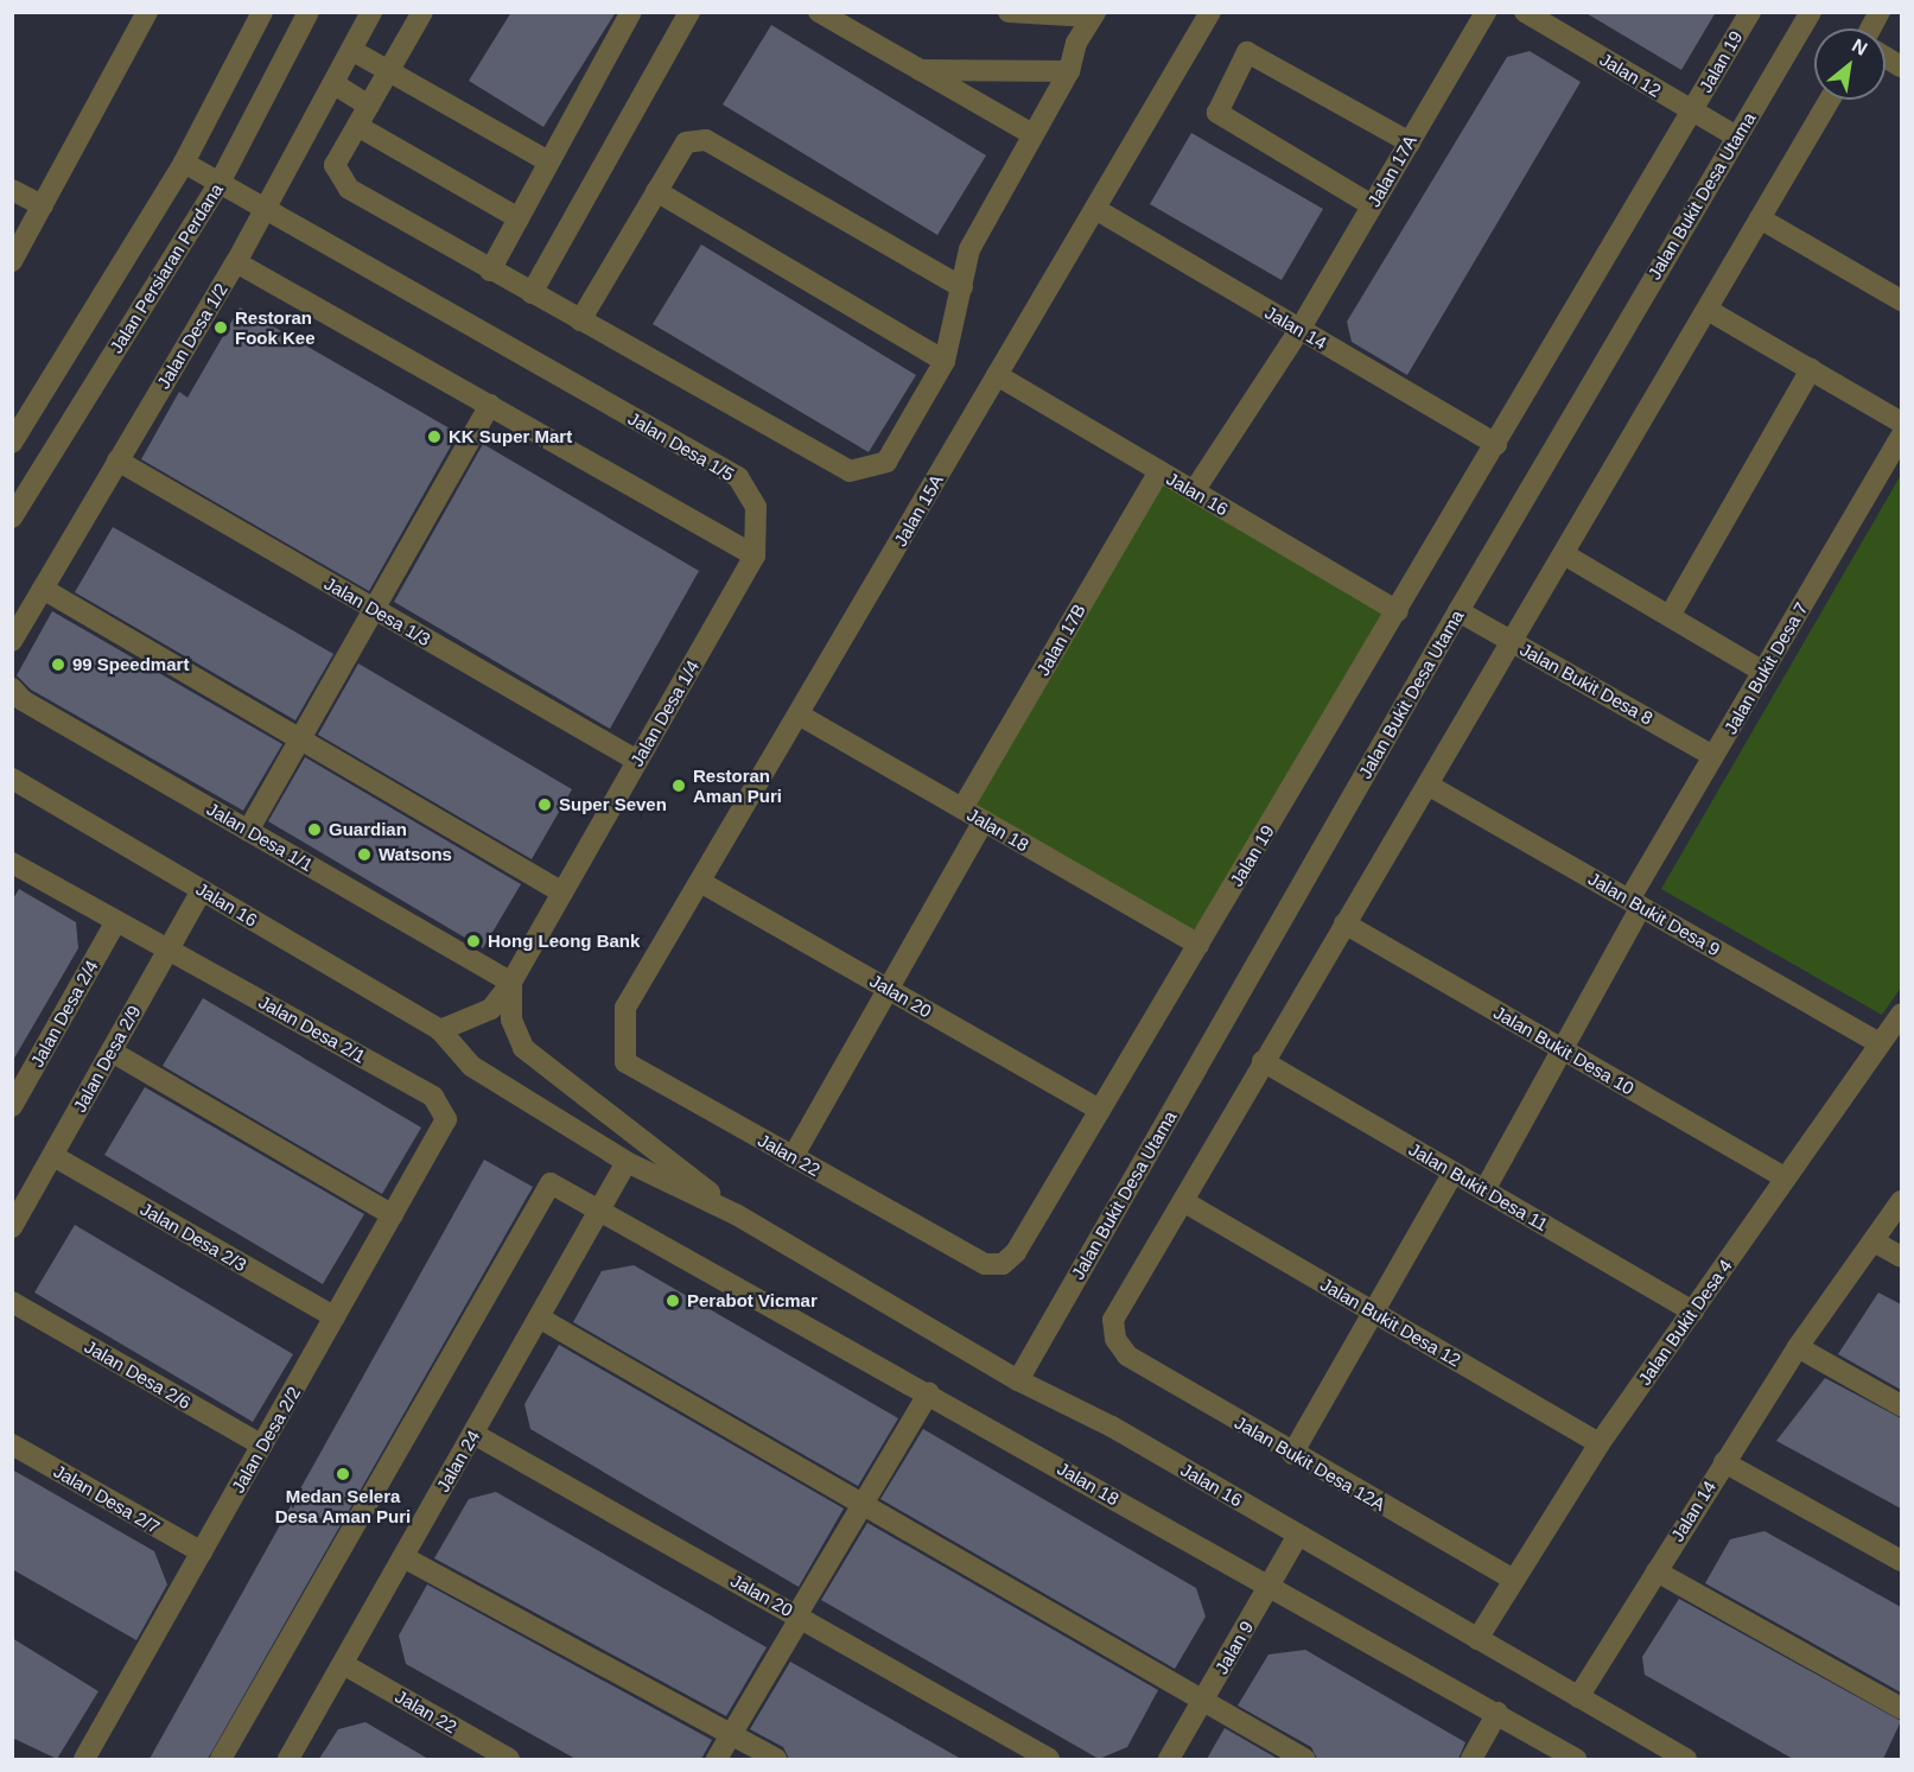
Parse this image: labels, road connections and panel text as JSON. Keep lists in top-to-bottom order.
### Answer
{
  "streets": {
    "street": [
      "Jalan 19",
      "Jalan 12",
      "Jalan 17A",
      "Jalan Bukit Desa Utama",
      "Jalan Persiaran Perdana",
      "Jalan 14",
      "Jalan Desa 1/2",
      "Jalan Desa 1/5",
      "Jalan 16",
      "Jalan 15A",
      "Jalan Desa 1/3",
      "Jalan 17B",
      "Jalan Bukit Desa 7",
      "Jalan Bukit Desa 8",
      "Jalan Desa 1/4",
      "Jalan 18",
      "Jalan Desa 1/1",
      "Jalan Bukit Desa 9",
      "Jalan 20",
      "Jalan Desa 2/4",
      "Jalan Desa 2/1",
      "Jalan Bukit Desa 10",
      "Jalan Desa 2/9",
      "Jalan 22",
      "Jalan Bukit Desa 11",
      "Jalan Desa 2/3",
      "Jalan Bukit Desa 12",
      "Jalan Bukit Desa 4",
      "Jalan Desa 2/6",
      "Jalan Desa 2/2",
      "Jalan 24",
      "Jalan Bukit Desa 12A",
      "Jalan Desa 2/7",
      "Jalan 9"
    ]
  },
  "crossings": [
    ["Jalan 19", "Jalan 12"],
    ["Jalan 19", "Jalan 14"],
    ["Jalan 19", "Jalan 16"],
    ["Jalan 19", "Jalan 18"],
    ["Jalan 19", "Jalan 20"],
    ["Jalan 19", "Jalan 22"],
    ["Jalan 12", "Jalan Bukit Desa Utama"],
    ["Jalan 17A", "Jalan 14"],
    ["Jalan 17A", "Jalan 16"],
    ["Jalan Bukit Desa Utama", "Jalan 16"],
    ["Jalan Bukit Desa Utama", "Jalan Bukit Desa 8"],
    ["Jalan Persiaran Perdana", "Jalan Desa 1/5"],
    ["Jalan 14", "Jalan 16"],
    ["Jalan 14", "Jalan 15A"],
    ["Jalan Desa 1/2", "Jalan Desa 1/5"],
    ["Jalan Desa 1/2", "Jalan Desa 1/3"],
    ["Jalan Desa 1/5", "Jalan Desa 1/4"],
    ["Jalan 16", "Jalan 15A"],
    ["Jalan 16", "Jalan 17B"],
    ["Jalan 16", "Jalan Desa 1/4"],
    ["Jalan 16", "Jalan Desa 1/1"],
    ["Jalan 16", "Jalan Desa 2/9"],
    ["Jalan 16", "Jalan Bukit Desa 4"],
    ["Jalan 16", "Jalan 24"],
    ["Jalan 16", "Jalan 9"],
    ["Jalan 15A", "Jalan 18"],
    ["Jalan 15A", "Jalan 20"],
    ["Jalan 15A", "Jalan 22"],
    ["Jalan Desa 1/3", "Jalan Desa 1/4"],
    ["Jalan 17B", "Jalan 18"],
    ["Jalan Bukit Desa 7", "Jalan Bukit Desa 8"],
    ["Jalan Bukit Desa 7", "Jalan Bukit Desa 9"],
    ["Jalan Bukit Desa 7", "Jalan Bukit Desa 10"],
    ["Jalan Bukit Desa 7", "Jalan Bukit Desa 11"],
    ["Jalan Desa 1/4", "Jalan Desa 1/1"],
    ["Jalan 18", "Jalan 24"],
    ["Jalan 18", "Jalan 9"],
    ["Jalan Bukit Desa 9", "Jalan Bukit Desa 4"],
    ["Jalan 20", "Jalan 24"],
    ["Jalan Desa 2/1", "Jalan Desa 2/9"],
    ["Jalan Desa 2/1", "Jalan Desa 2/2"],
    ["Jalan Bukit Desa 10", "Jalan Bukit Desa 4"],
    ["Jalan Desa 2/9", "Jalan Desa 2/3"],
    ["Jalan 22", "Jalan 24"],
    ["Jalan Bukit Desa 11", "Jalan Bukit Desa 4"],
    ["Jalan Desa 2/3", "Jalan Desa 2/2"],
    ["Jalan Bukit Desa 12", "Jalan Bukit Desa 4"],
    ["Jalan Bukit Desa 12", "Jalan Bukit Desa 12A"],
    ["Jalan Bukit Desa 4", "Jalan Bukit Desa 12A"],
    ["Jalan Desa 2/6", "Jalan Desa 2/2"],
    ["Jalan Desa 2/2", "Jalan Desa 2/7"]
  ],
  "places": [
    "Restoran Fook Kee",
    "KK Super Mart",
    "99 Speedmart",
    "Restoran Aman Puri",
    "Super Seven",
    "Guardian",
    "Watsons",
    "Hong Leong Bank",
    "Perabot Vicmar",
    "Medan Selera Desa Aman Puri"
  ],
  "north": "top right"
}
